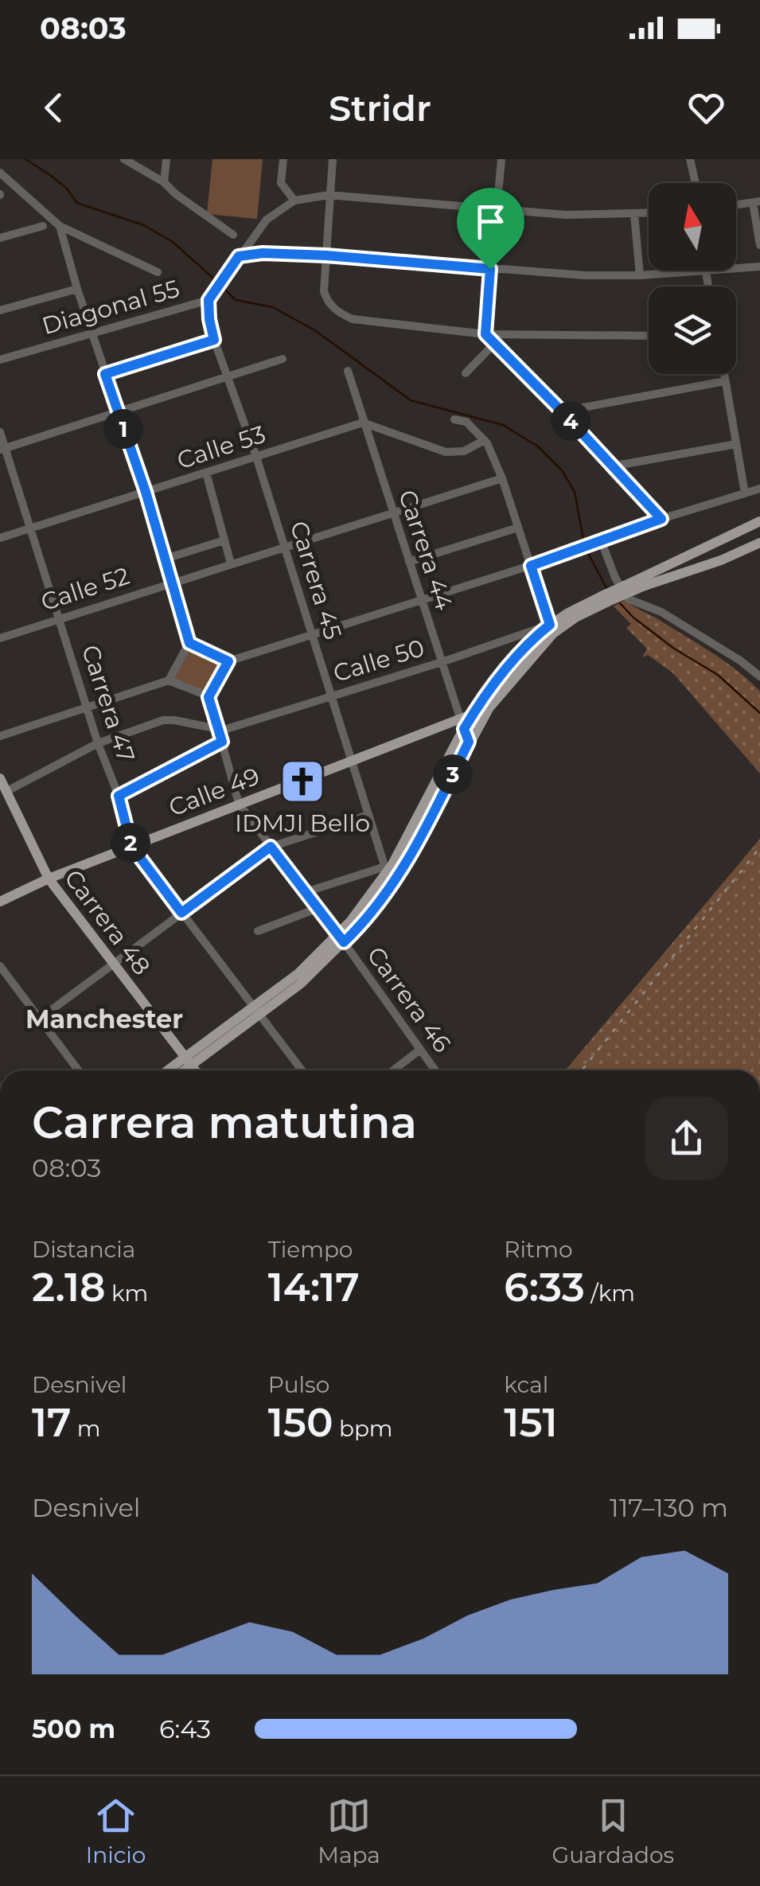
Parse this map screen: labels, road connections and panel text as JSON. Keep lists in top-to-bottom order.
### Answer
{
  "streets": {
    "main road": ["Calle 49", "Carrera 48"],
    "street": [
      "Diagonal 55",
      "Calle 53",
      "Carrera 44",
      "Carrera 45",
      "Calle 52",
      "Calle 50",
      "Carrera 47",
      "Carrera 46"
    ]
  },
  "crossings": [
    ["Diagonal 55", "Carrera 45"],
    ["Calle 53", "Carrera 44"],
    ["Calle 53", "Carrera 45"],
    ["Calle 53", "Carrera 47"],
    ["Carrera 44", "Calle 52"],
    ["Carrera 44", "Calle 50"],
    ["Carrera 44", "Calle 49"],
    ["Carrera 45", "Calle 52"],
    ["Carrera 45", "Calle 50"],
    ["Carrera 45", "Calle 49"],
    ["Calle 52", "Carrera 47"],
    ["Calle 50", "Carrera 47"],
    ["Calle 50", "Carrera 48"],
    ["Calle 50", "Carrera 46"],
    ["Carrera 47", "Calle 49"],
    ["Calle 49", "Carrera 48"],
    ["Calle 49", "Carrera 46"]
  ],
  "districts": ["Manchester"],
  "places": {
    "church": ["IDMJI Bello"]
  },
  "north": "top",
  "page": {
    "status": "08:03",
    "header": "Stridr",
    "pins": [
      "4",
      "1",
      "3",
      "2"
    ],
    "heading": ["Carrera matutina", "08:03"],
    "stats": [
      ["Distancia", "2.18 km"],
      ["Tiempo", "14:17"],
      ["Ritmo", "6:33 /km"],
      ["Desnivel", "17 m"],
      ["Pulso", "150 bpm"],
      ["kcal", "151"]
    ],
    "chart": ["Desnivel", "117–130 m"],
    "list": [
      {
        "name": "500 m",
        "note": "6:43"
      }
    ],
    "tabs": ["Inicio", "Mapa", "Guardados"]
  }
}
